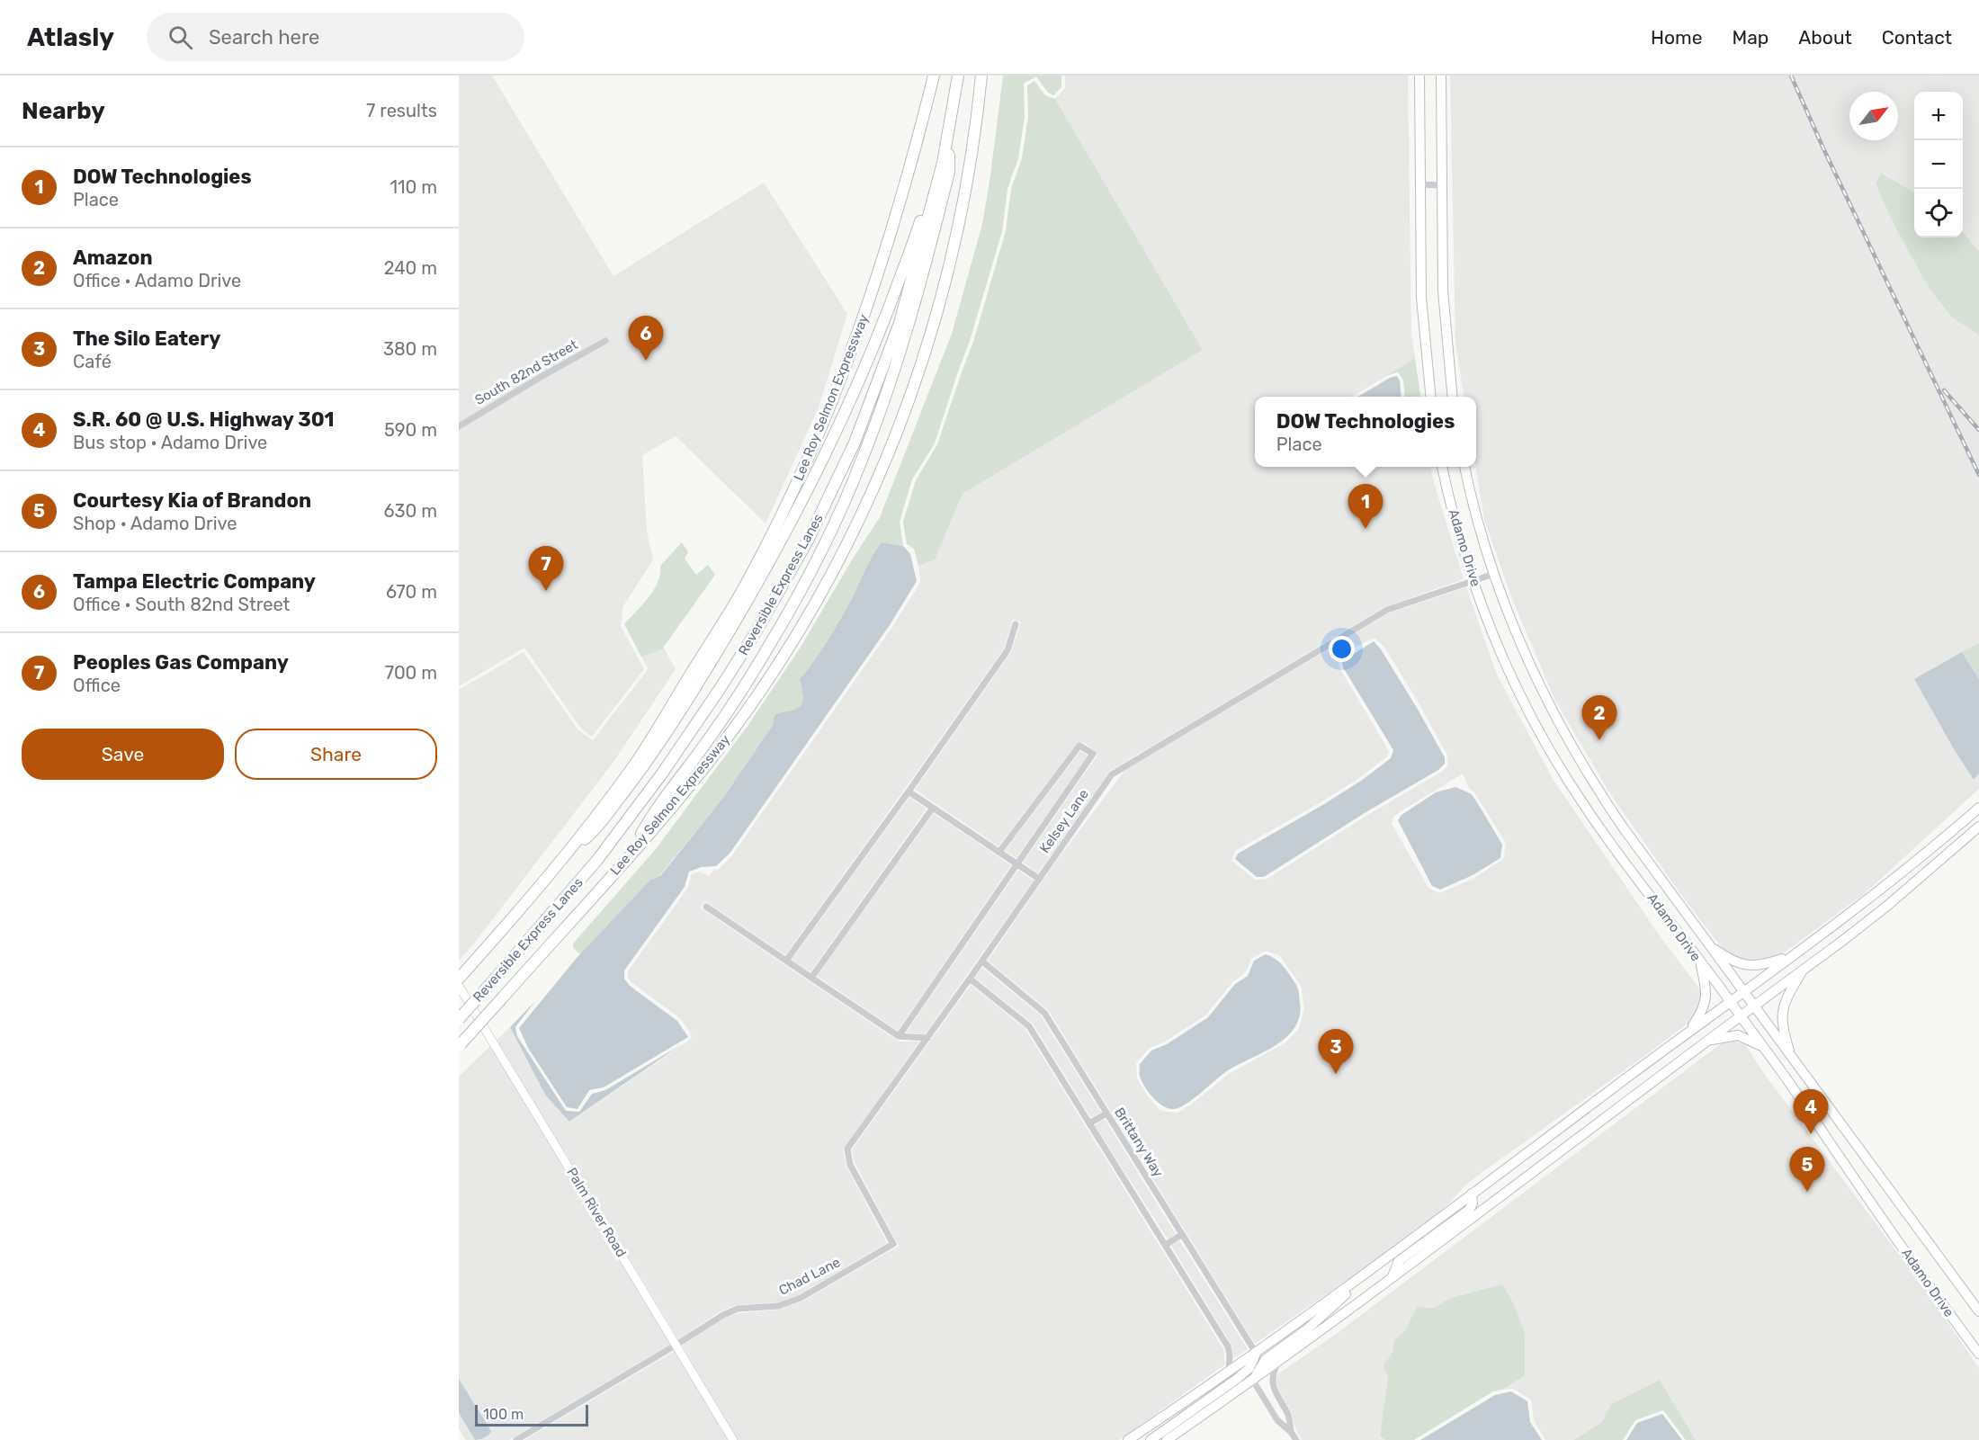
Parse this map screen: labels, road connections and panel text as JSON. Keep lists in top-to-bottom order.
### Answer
{
  "streets": {
    "highway": ["Lee Roy Selmon Expressway", "Reversible Express Lanes"],
    "main road": ["Adamo Drive"],
    "street": [
      "South 82nd Street",
      "Kelsey Lane",
      "Brittany Way",
      "Palm River Road",
      "Chad Lane"
    ]
  },
  "crossings": [
    ["Adamo Drive", "Kelsey Lane"],
    ["Kelsey Lane", "Brittany Way"],
    ["Kelsey Lane", "Chad Lane"],
    ["Palm River Road", "Chad Lane"]
  ],
  "scale_bar": "100 m",
  "north": "top right",
  "page": {
    "header": "Atlasly",
    "search": "Search here",
    "nav": [
      "Home",
      "Map",
      "About",
      "Contact"
    ],
    "heading": ["Nearby", "7 results"],
    "map_buttons": ["+", "−"],
    "list": [
      {
        "mark": "1",
        "name": "DOW Technologies",
        "note": "Place",
        "value": "110 m"
      },
      {
        "mark": "2",
        "name": "Amazon",
        "note": "Office · Adamo Drive",
        "value": "240 m"
      },
      {
        "mark": "3",
        "name": "The Silo Eatery",
        "note": "Café",
        "value": "380 m"
      },
      {
        "mark": "4",
        "name": "S.R. 60 @ U.S. Highway 301",
        "note": "Bus stop · Adamo Drive",
        "value": "590 m"
      },
      {
        "mark": "5",
        "name": "Courtesy Kia of Brandon",
        "note": "Shop · Adamo Drive",
        "value": "630 m"
      },
      {
        "mark": "6",
        "name": "Tampa Electric Company",
        "note": "Office · South 82nd Street",
        "value": "670 m"
      },
      {
        "mark": "7",
        "name": "Peoples Gas Company",
        "note": "Office",
        "value": "700 m"
      }
    ],
    "pins": [
      "6",
      "1",
      "7",
      "2",
      "3",
      "4",
      "5"
    ],
    "popup": ["DOW Technologies", "Place"],
    "buttons": ["Save", "Share"],
    "scale": "100 m"
  }
}
